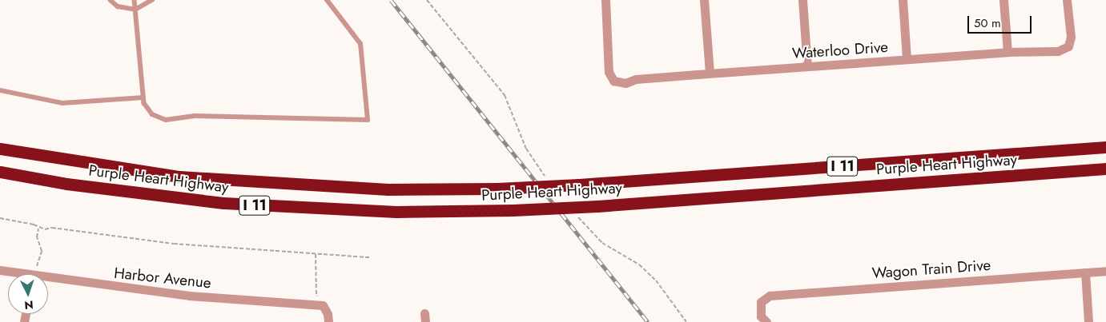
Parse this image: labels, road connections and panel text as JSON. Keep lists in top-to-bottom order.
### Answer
{
  "streets": {
    "highway": ["Purple Heart Highway", "I 11"],
    "street": ["Waterloo Drive", "Wagon Train Drive", "Harbor Avenue"]
  },
  "scale_bar": "50 m",
  "north": "bottom"
}
